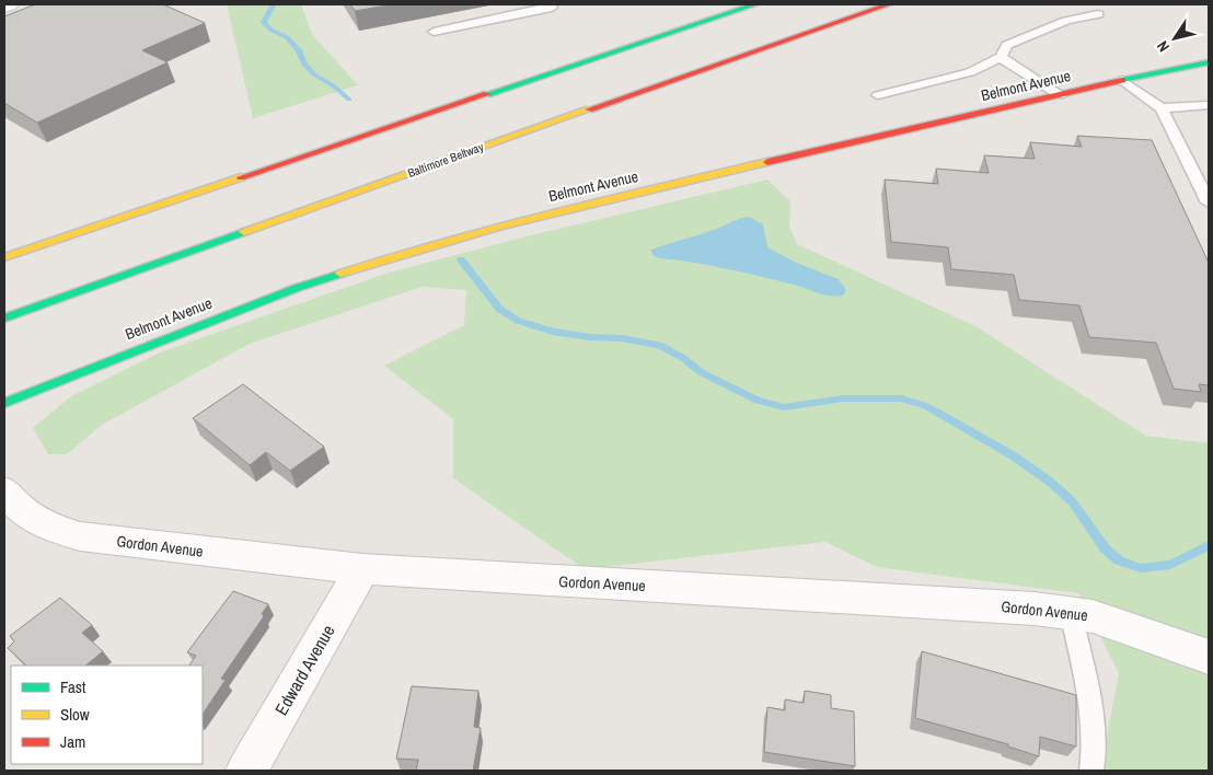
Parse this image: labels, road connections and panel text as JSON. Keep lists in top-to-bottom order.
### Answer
{
  "streets": {
    "main road": ["Belmont Avenue", "Baltimore Beltway"],
    "street": ["Gordon Avenue", "Edward Avenue"]
  },
  "crossings": [
    ["Gordon Avenue", "Edward Avenue"]
  ],
  "legend": ["Fast", "Slow", "Jam"],
  "north": "bottom left"
}
